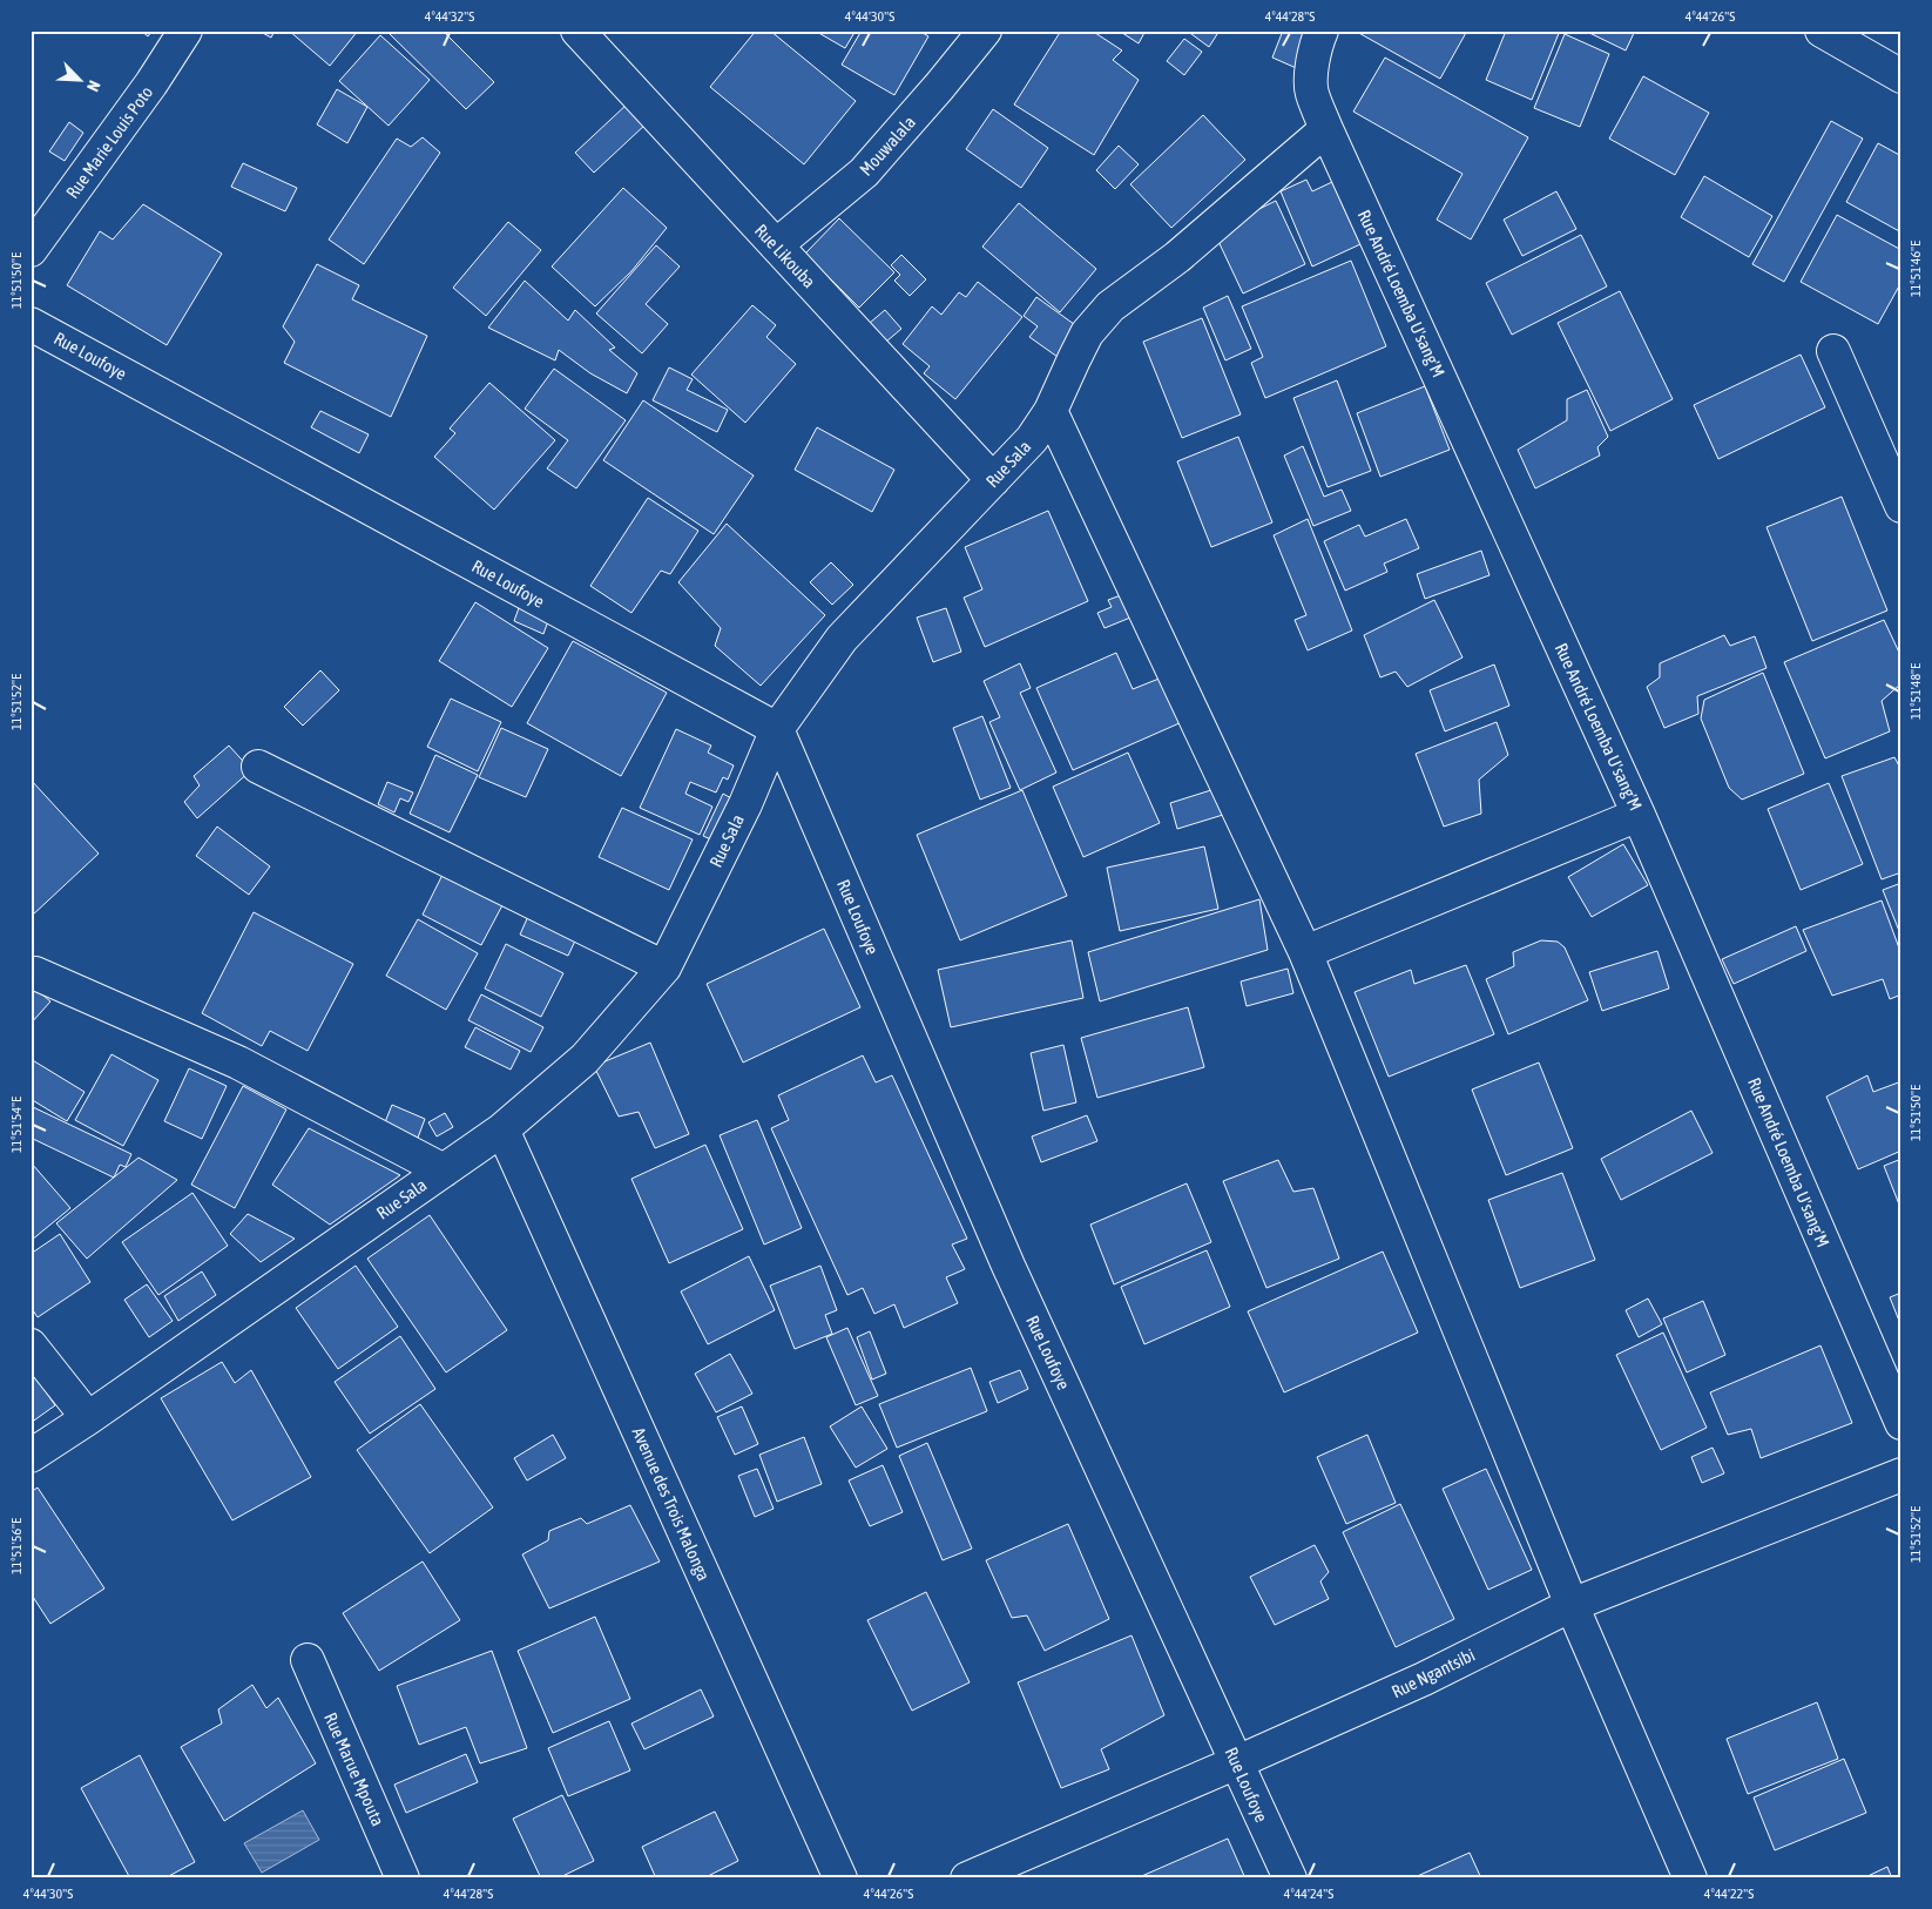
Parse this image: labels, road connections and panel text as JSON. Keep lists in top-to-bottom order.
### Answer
{
  "streets": {
    "main road": [
      "Rue Marie Louis Poto",
      "Mouwalala",
      "Rue Likouba",
      "Rue André Loemba U'sang'M",
      "Rue Loufoye",
      "Rue Sala",
      "Avenue des Trois Malonga",
      "Rue Ngantsibi",
      "Rue Marue Mpouta"
    ]
  },
  "crossings": [
    ["Mouwalala", "Rue Likouba"],
    ["Rue Likouba", "Rue Sala"],
    ["Rue André Loemba U'sang'M", "Rue Sala"],
    ["Rue Loufoye", "Rue Sala"],
    ["Rue Loufoye", "Rue Ngantsibi"],
    ["Rue Sala", "Avenue des Trois Malonga"]
  ],
  "north": "bottom right",
  "coordinates": [
    "4°44'32\"S",
    "4°44'30\"S",
    "4°44'28\"S",
    "4°44'26\"S",
    "11°51'46\"E",
    "11°51'50\"E",
    "11°51'48\"E",
    "11°51'52\"E",
    "11°51'54\"E",
    "11°51'56\"E",
    "4°44'24\"S",
    "4°44'22\"S"
  ]
}
